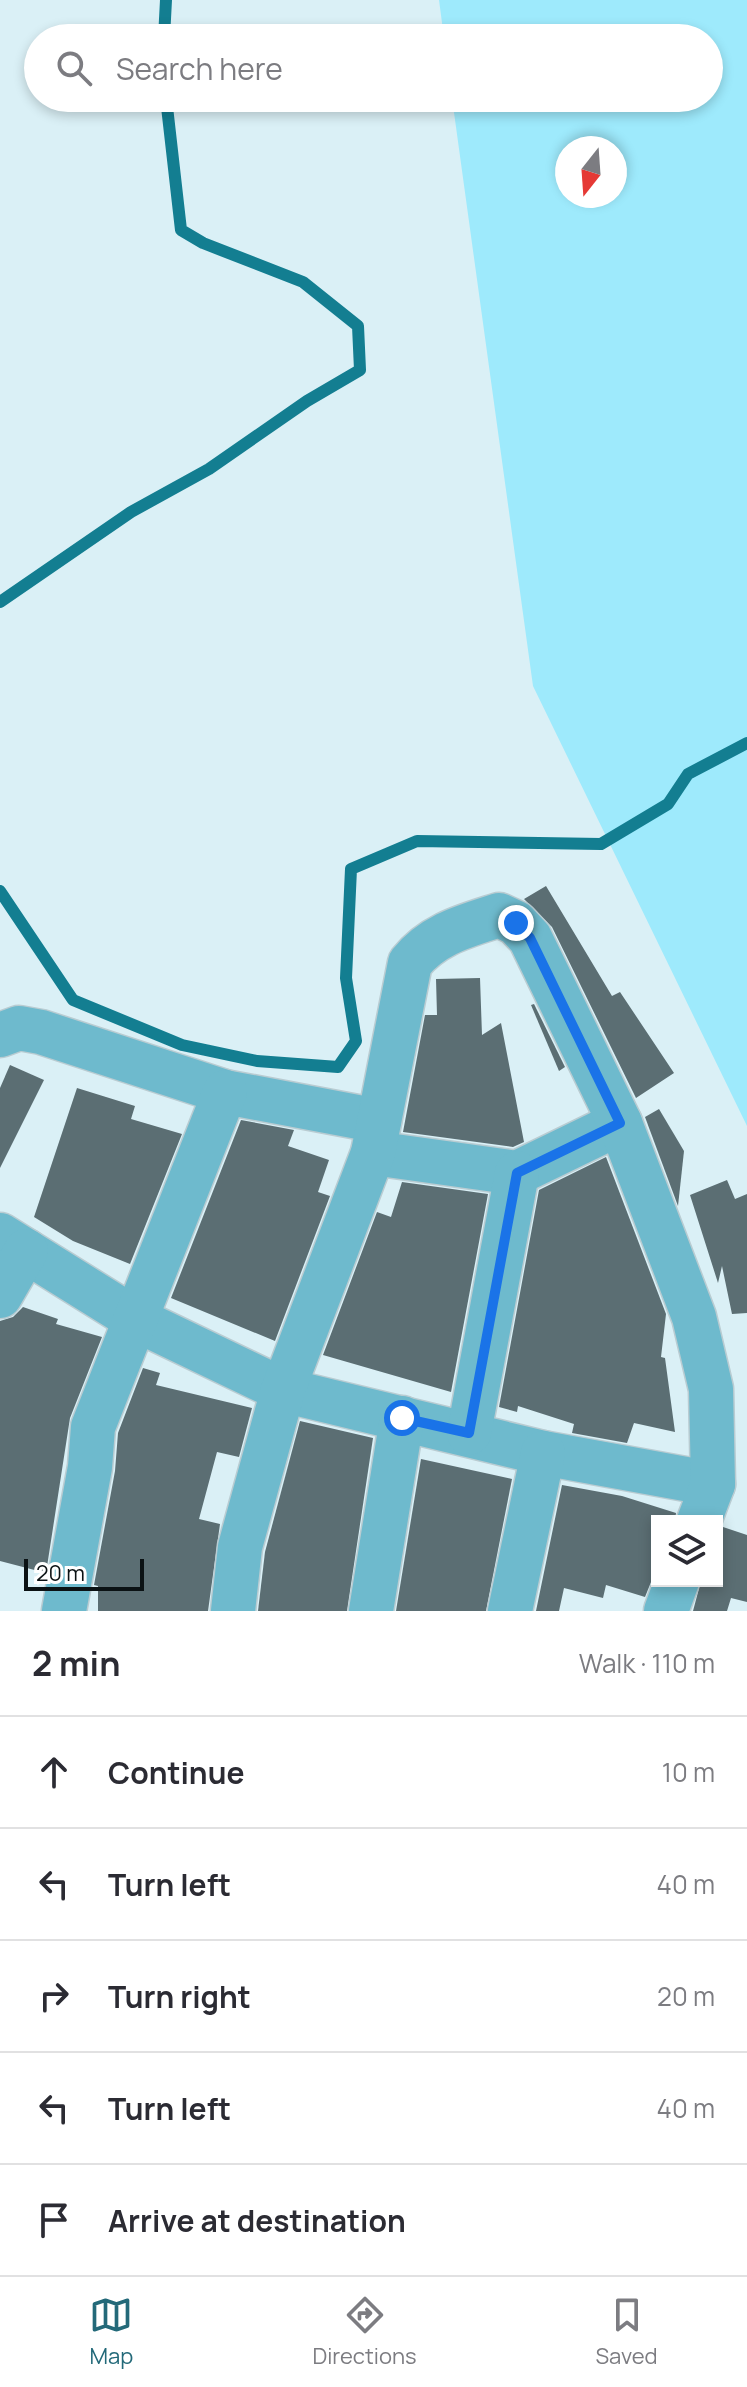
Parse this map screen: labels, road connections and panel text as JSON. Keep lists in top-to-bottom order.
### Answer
{
  "scale_bar": "20 m",
  "north": "bottom",
  "page": {
    "search": "Search here",
    "scale": "20 m",
    "heading": ["2 min", "Walk · 110 m"],
    "list": [
      ["Continue", "10 m"],
      ["Turn left", "40 m"],
      ["Turn right", "20 m"],
      ["Turn left", "40 m"],
      "Arrive at destination"
    ],
    "nav": ["Map", "Directions", "Saved"]
  }
}
